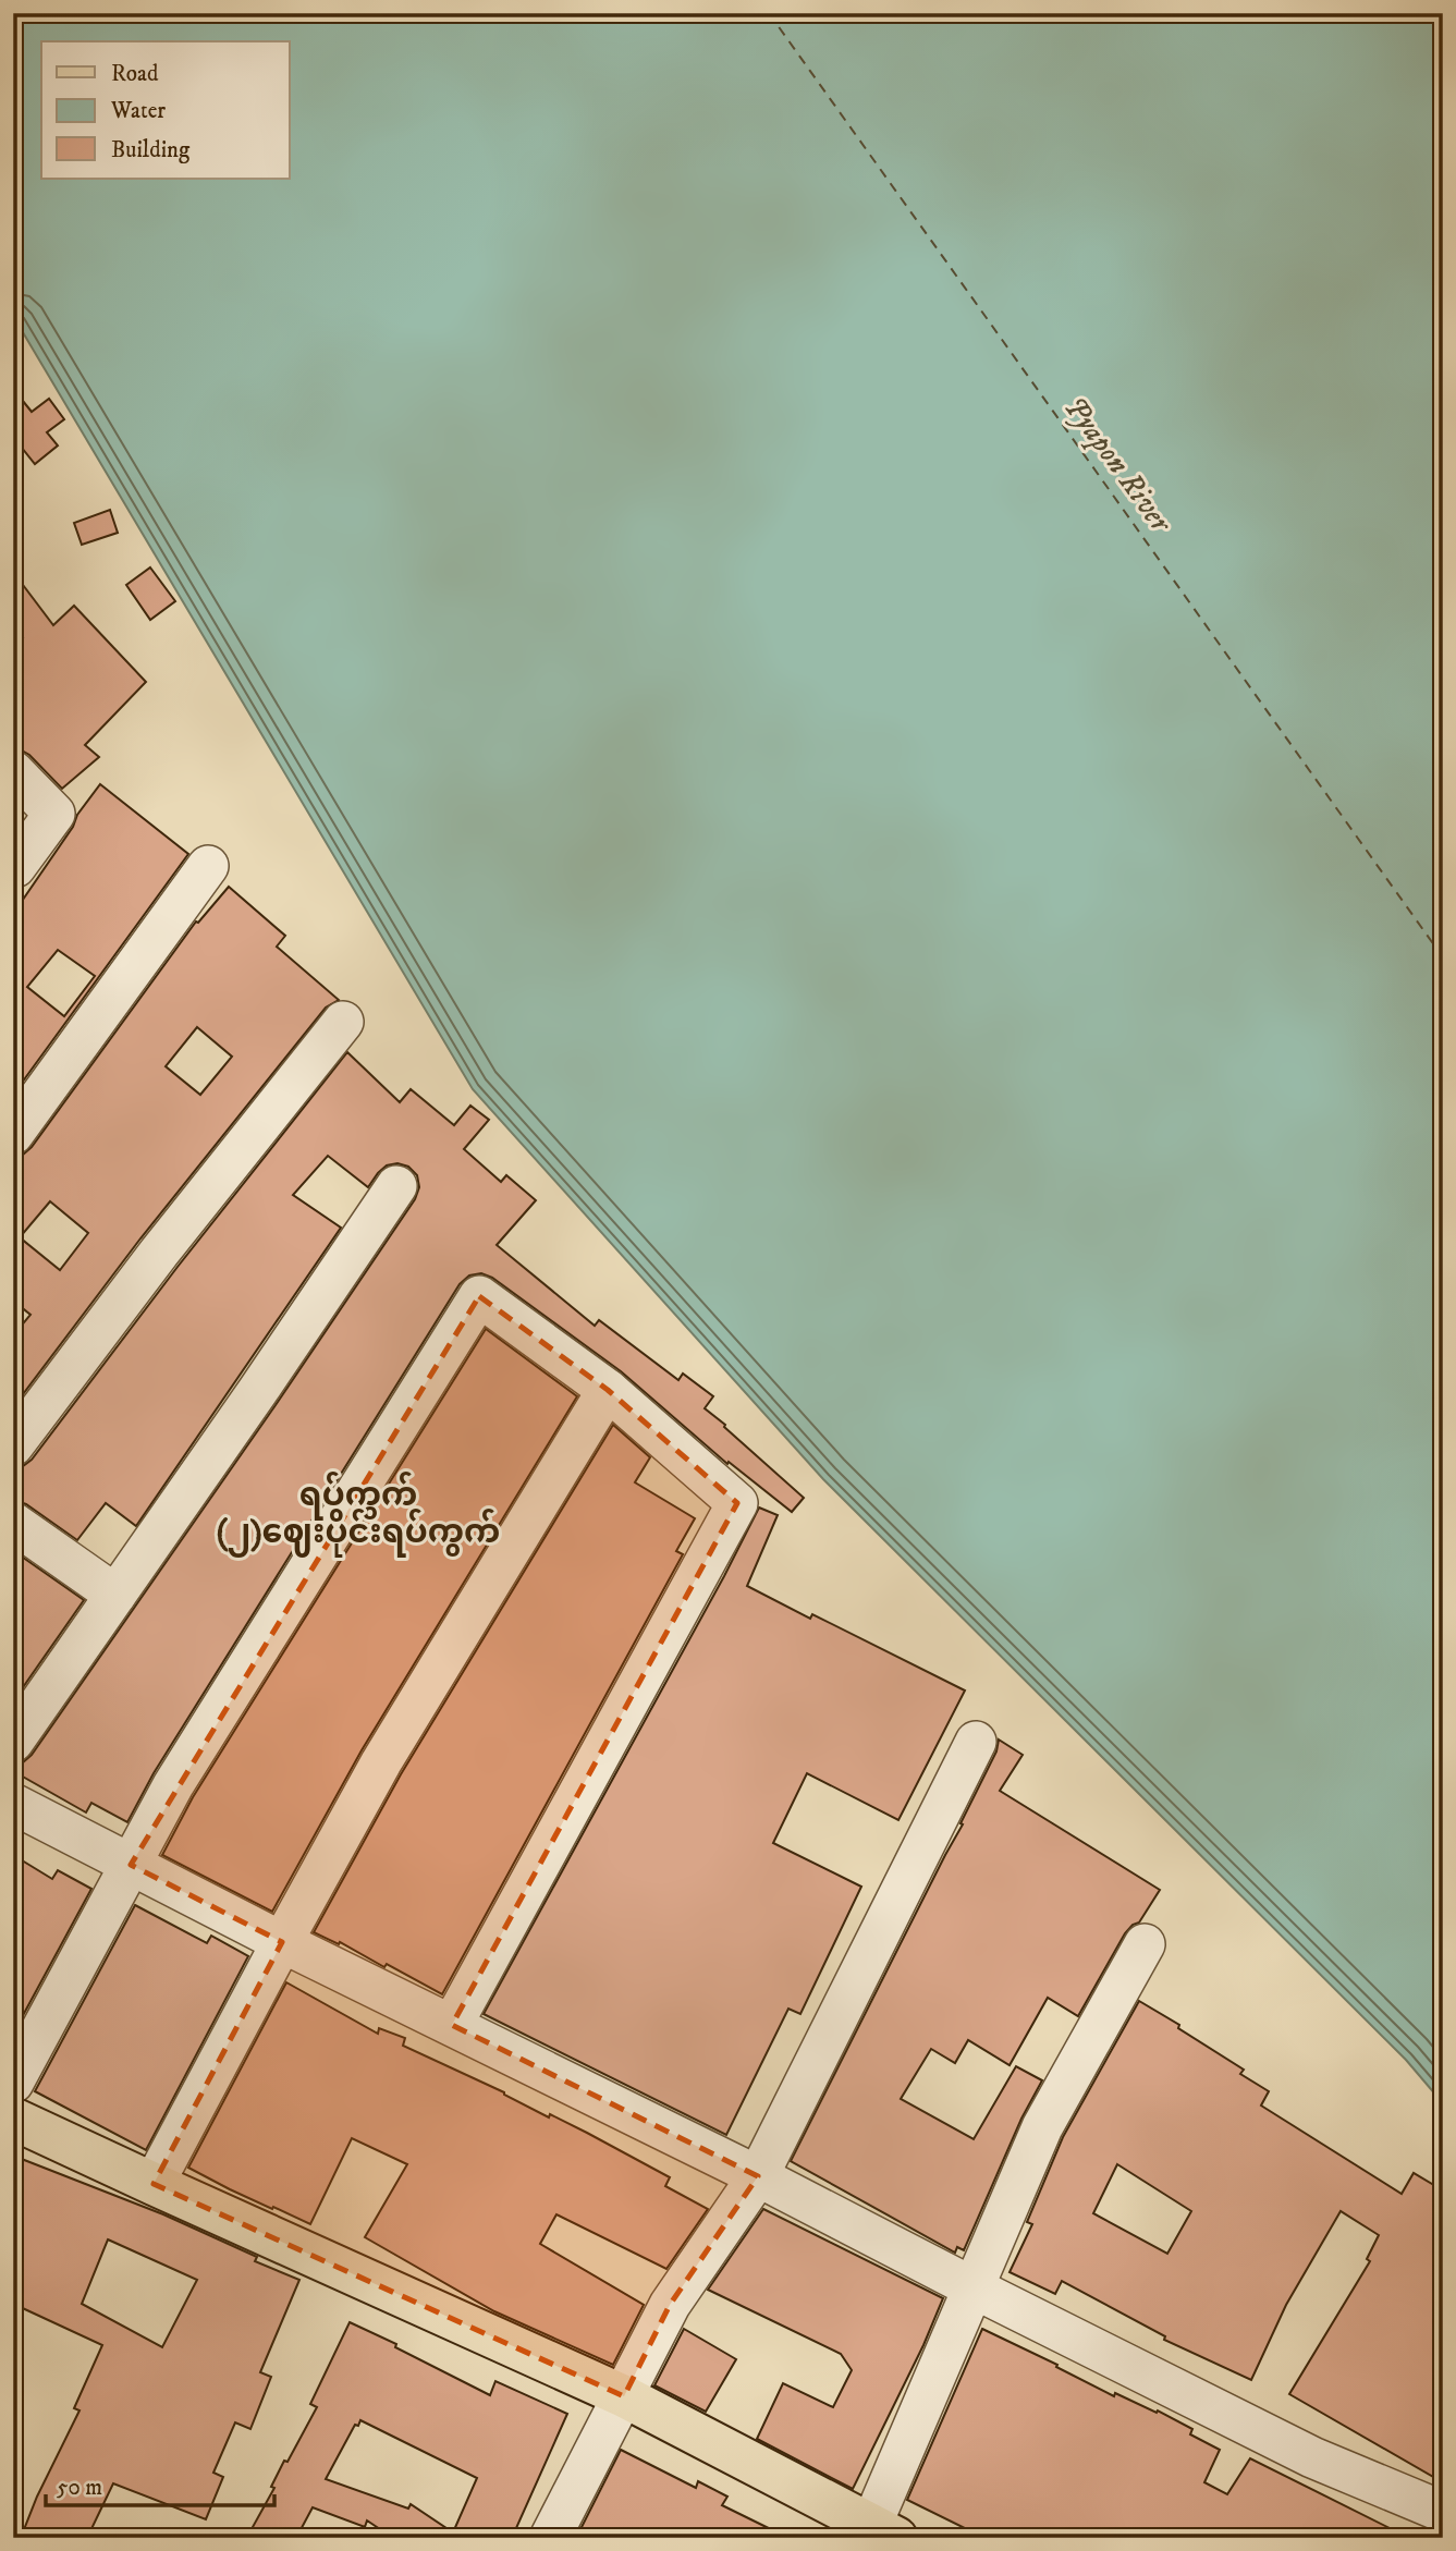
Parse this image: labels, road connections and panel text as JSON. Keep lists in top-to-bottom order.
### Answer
{
  "districts": ["ရပ်ကွက် (၂)ဈေးပိုင်းရပ်ကွက်"],
  "water": ["Pyapon River"],
  "legend": ["Road", "Water", "Building"],
  "scale_bar": "50 m"
}
